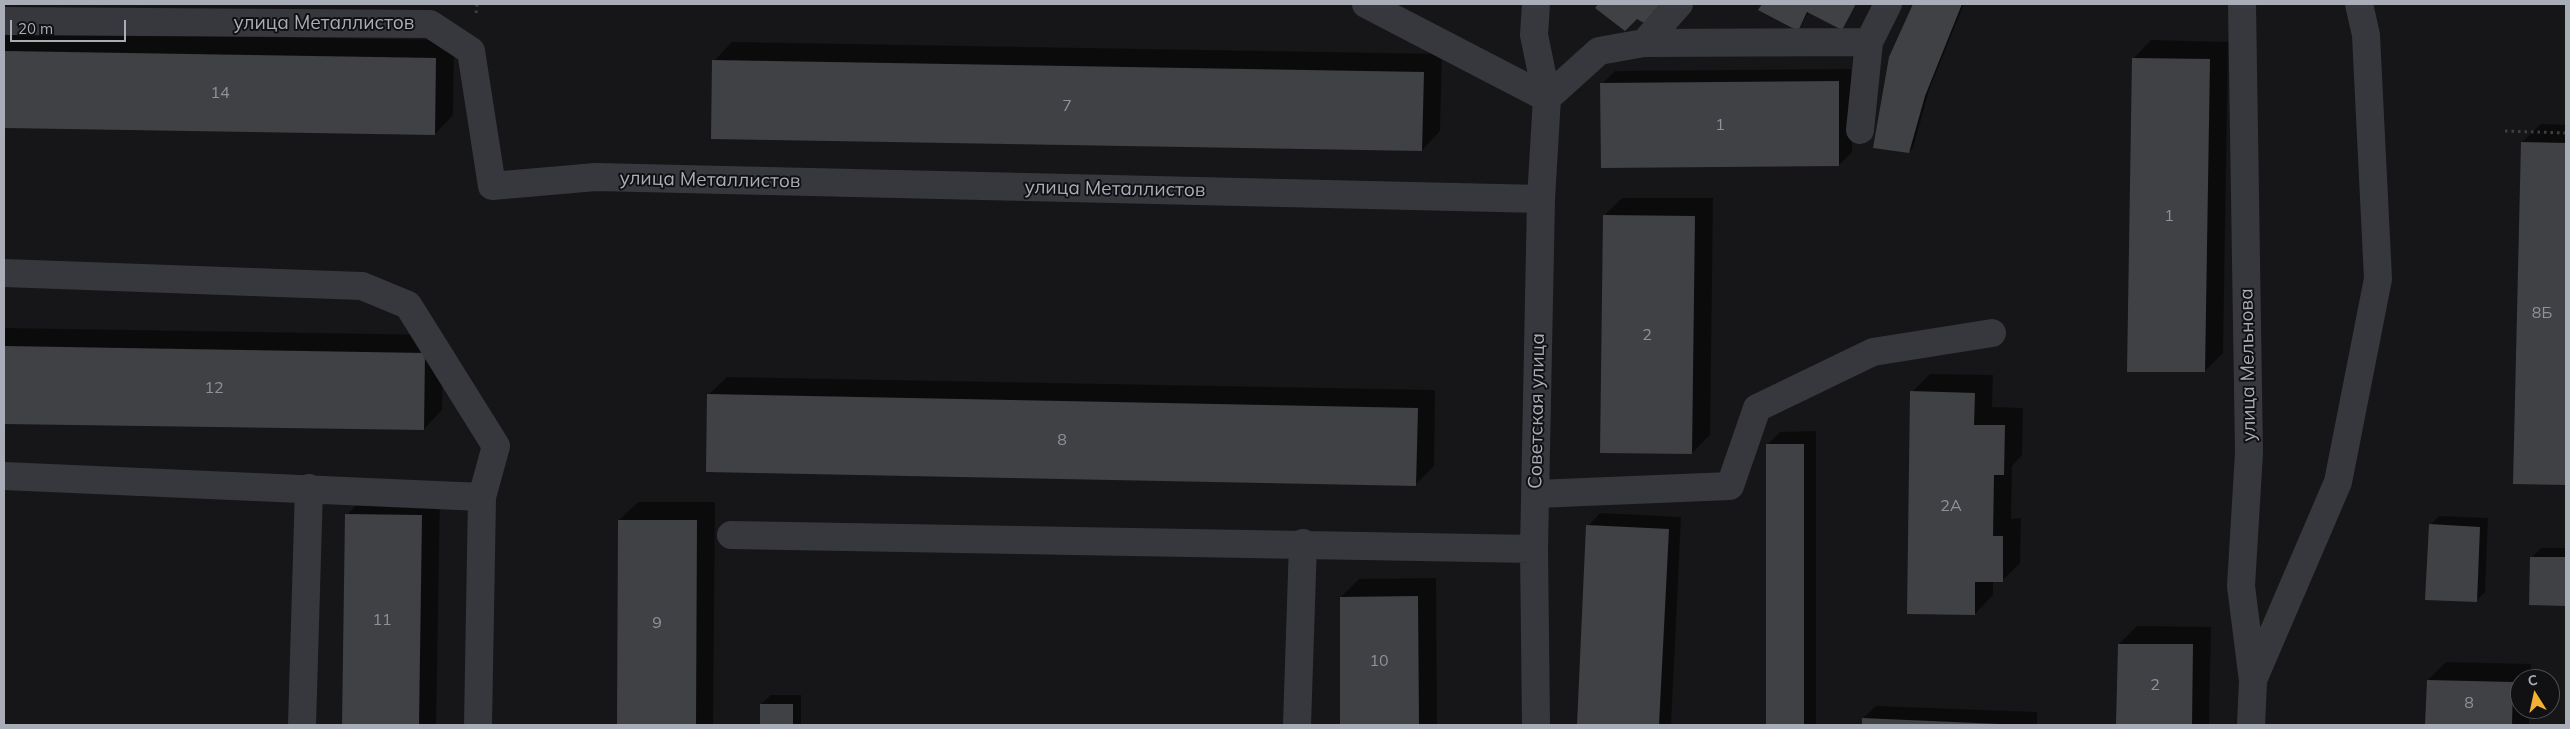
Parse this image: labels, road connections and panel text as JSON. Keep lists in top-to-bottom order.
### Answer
{
  "streets": {
    "street": ["улица Металлистов", "улица Мельнова", "Советская улица"]
  },
  "crossings": [
    ["улица Металлистов", "Советская улица"]
  ],
  "house_numbers": [
    "14",
    "7",
    "1",
    "1",
    "8Б",
    "2",
    "12",
    "8",
    "2А",
    "11",
    "9",
    "10",
    "2",
    "8"
  ],
  "scale_bar": "20 m",
  "north": "top"
}
